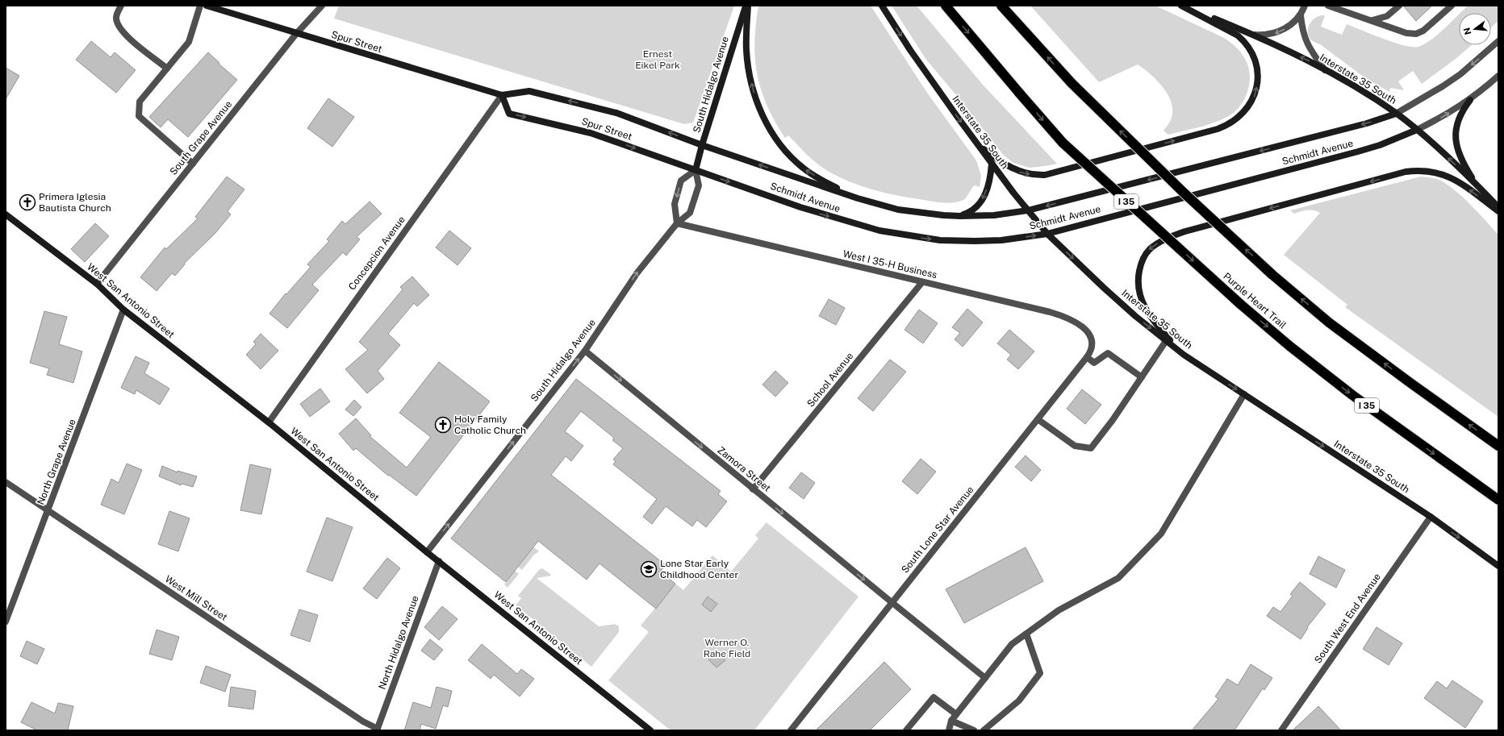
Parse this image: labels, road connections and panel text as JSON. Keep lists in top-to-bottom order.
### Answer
{
  "streets": {
    "highway": ["I 35", "Purple Heart Trail"],
    "main road": [
      "Spur Street",
      "Interstate 35 South",
      "South Hidalgo Avenue",
      "Schmidt Avenue",
      "West San Antonio Street"
    ],
    "street": [
      "South Grape Avenue",
      "Concepcion Avenue",
      "West I 35-H Business",
      "School Avenue",
      "North Grape Avenue",
      "Zamora Street",
      "South Lone Star Avenue",
      "West Mill Street",
      "South West End Avenue",
      "North Hidalgo Avenue"
    ]
  },
  "crossings": [
    ["Spur Street", "South Hidalgo Avenue"],
    ["Spur Street", "South Grape Avenue"],
    ["Spur Street", "Schmidt Avenue"],
    ["Spur Street", "Concepcion Avenue"],
    ["Interstate 35 South", "Schmidt Avenue"],
    ["Interstate 35 South", "South West End Avenue"],
    ["South Hidalgo Avenue", "Schmidt Avenue"],
    ["South Hidalgo Avenue", "West I 35-H Business"],
    ["South Hidalgo Avenue", "West San Antonio Street"],
    ["South Hidalgo Avenue", "Zamora Street"],
    ["South Grape Avenue", "West San Antonio Street"],
    ["Concepcion Avenue", "West San Antonio Street"],
    ["West I 35-H Business", "School Avenue"],
    ["West I 35-H Business", "South Lone Star Avenue"],
    ["West San Antonio Street", "North Grape Avenue"],
    ["West San Antonio Street", "North Hidalgo Avenue"],
    ["School Avenue", "Zamora Street"],
    ["North Grape Avenue", "West Mill Street"],
    ["Zamora Street", "South Lone Star Avenue"],
    ["West Mill Street", "North Hidalgo Avenue"]
  ],
  "one_way": ["South Hidalgo Avenue", "Zamora Street"],
  "parks": ["Ernest Eikel Park", "Werner O. Rahe Field"],
  "places": {
    "church": ["Primera Iglesia Bautista Church", "Holy Family Catholic Church"],
    "school or university": ["Lone Star Early Childhood Center"]
  },
  "north": "left"
}
